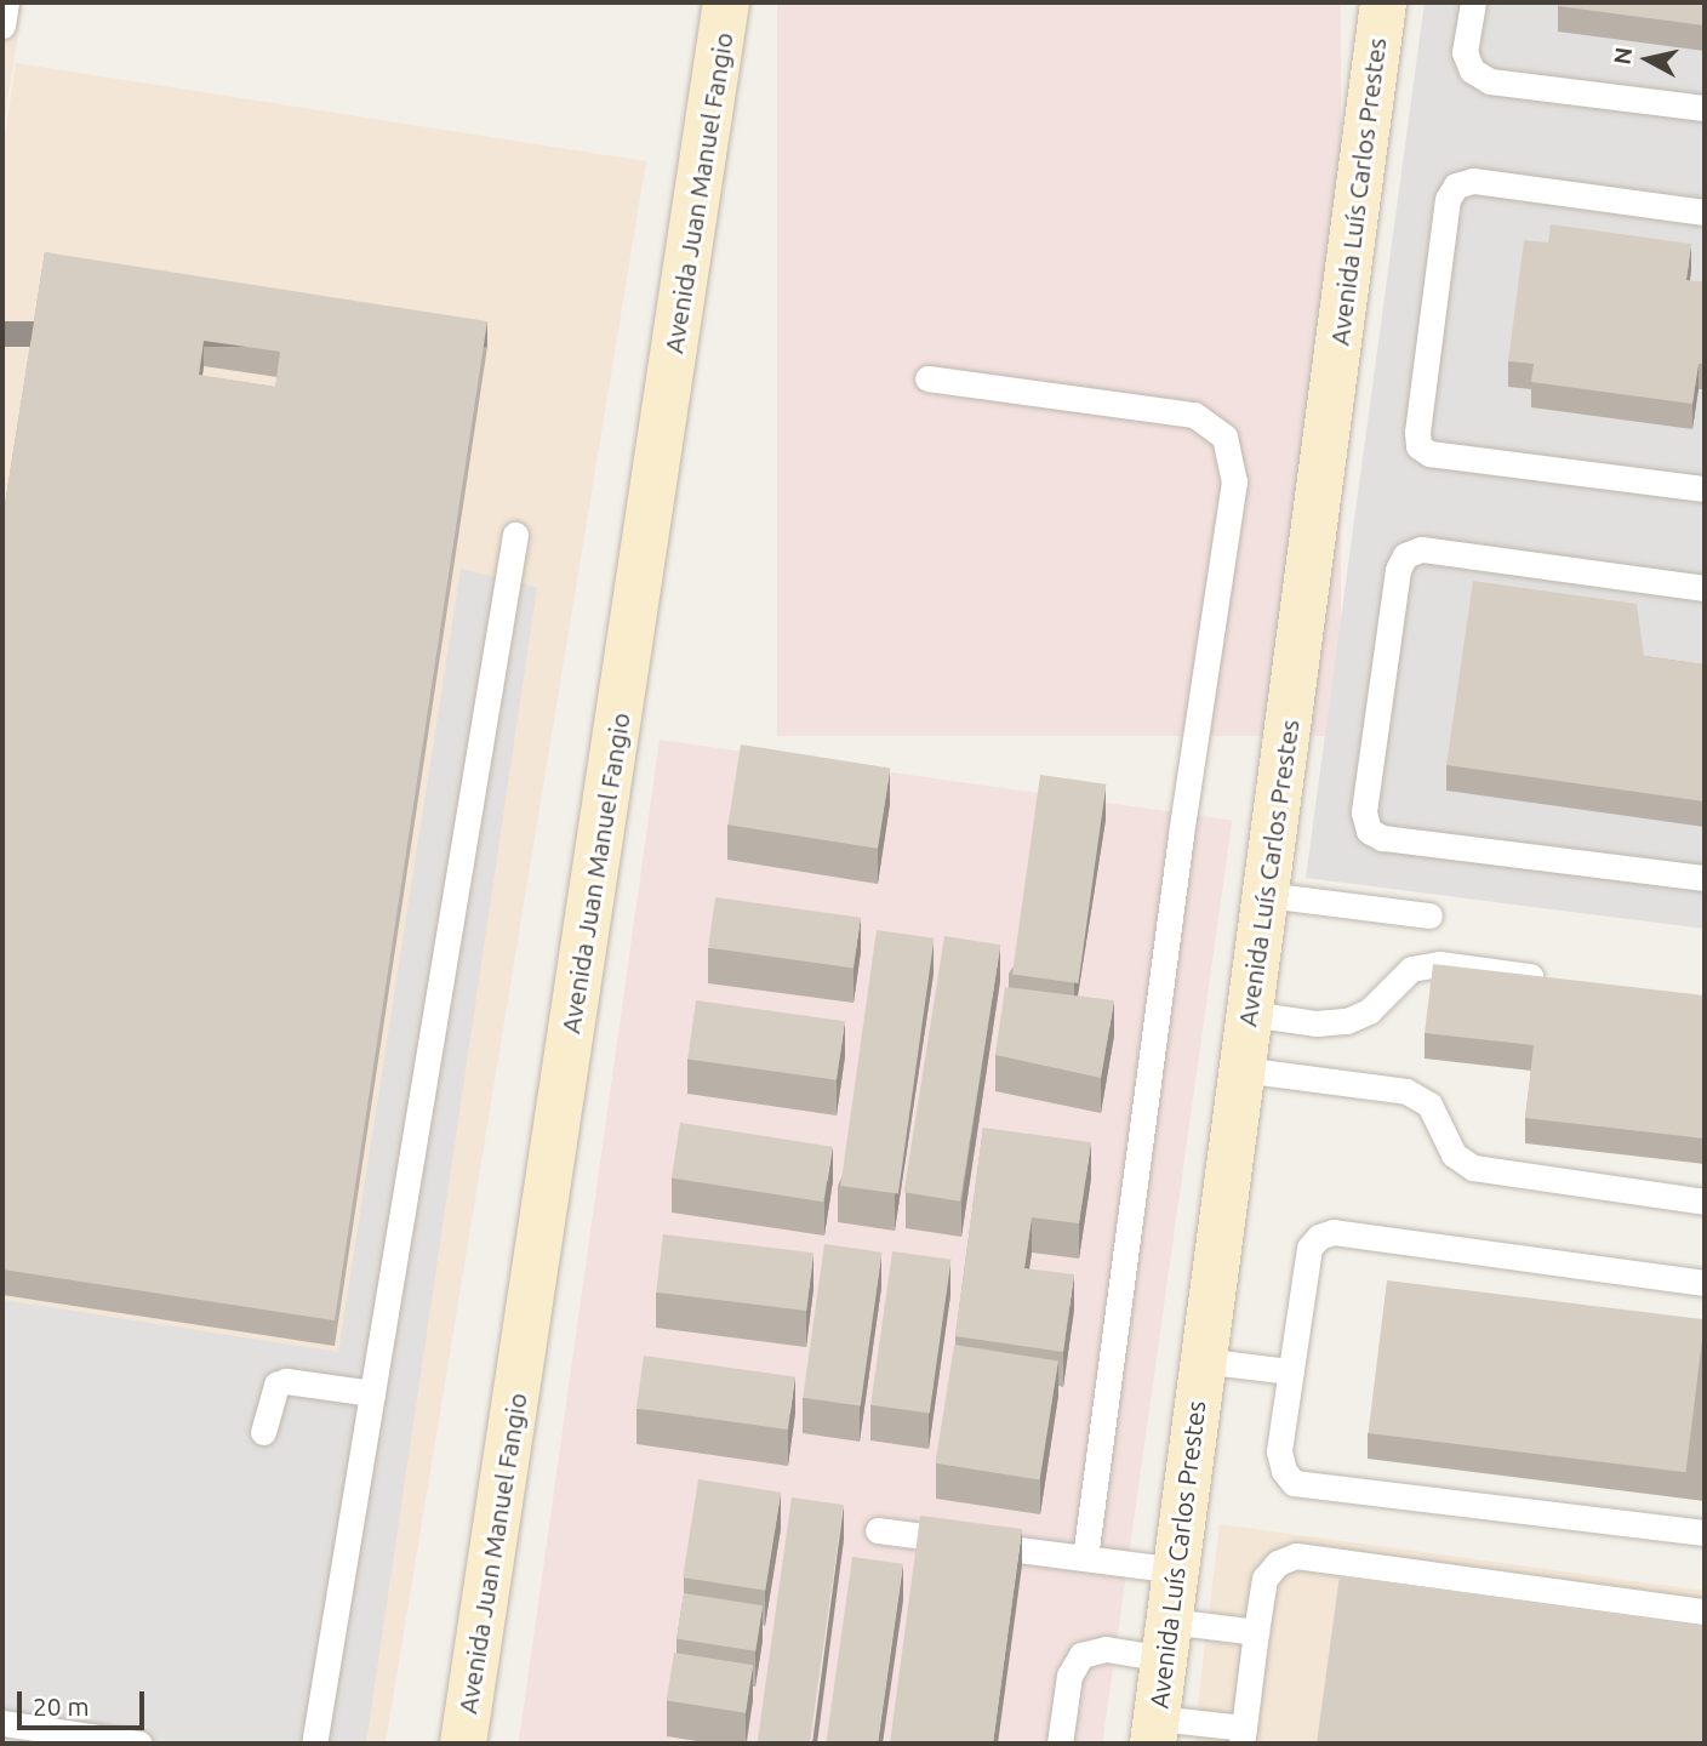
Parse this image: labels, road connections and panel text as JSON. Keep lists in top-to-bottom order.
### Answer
{
  "streets": {
    "street": ["Avenida Luís Carlos Prestes", "Avenida Juan Manuel Fangio"]
  },
  "scale_bar": "20 m",
  "north": "left"
}
